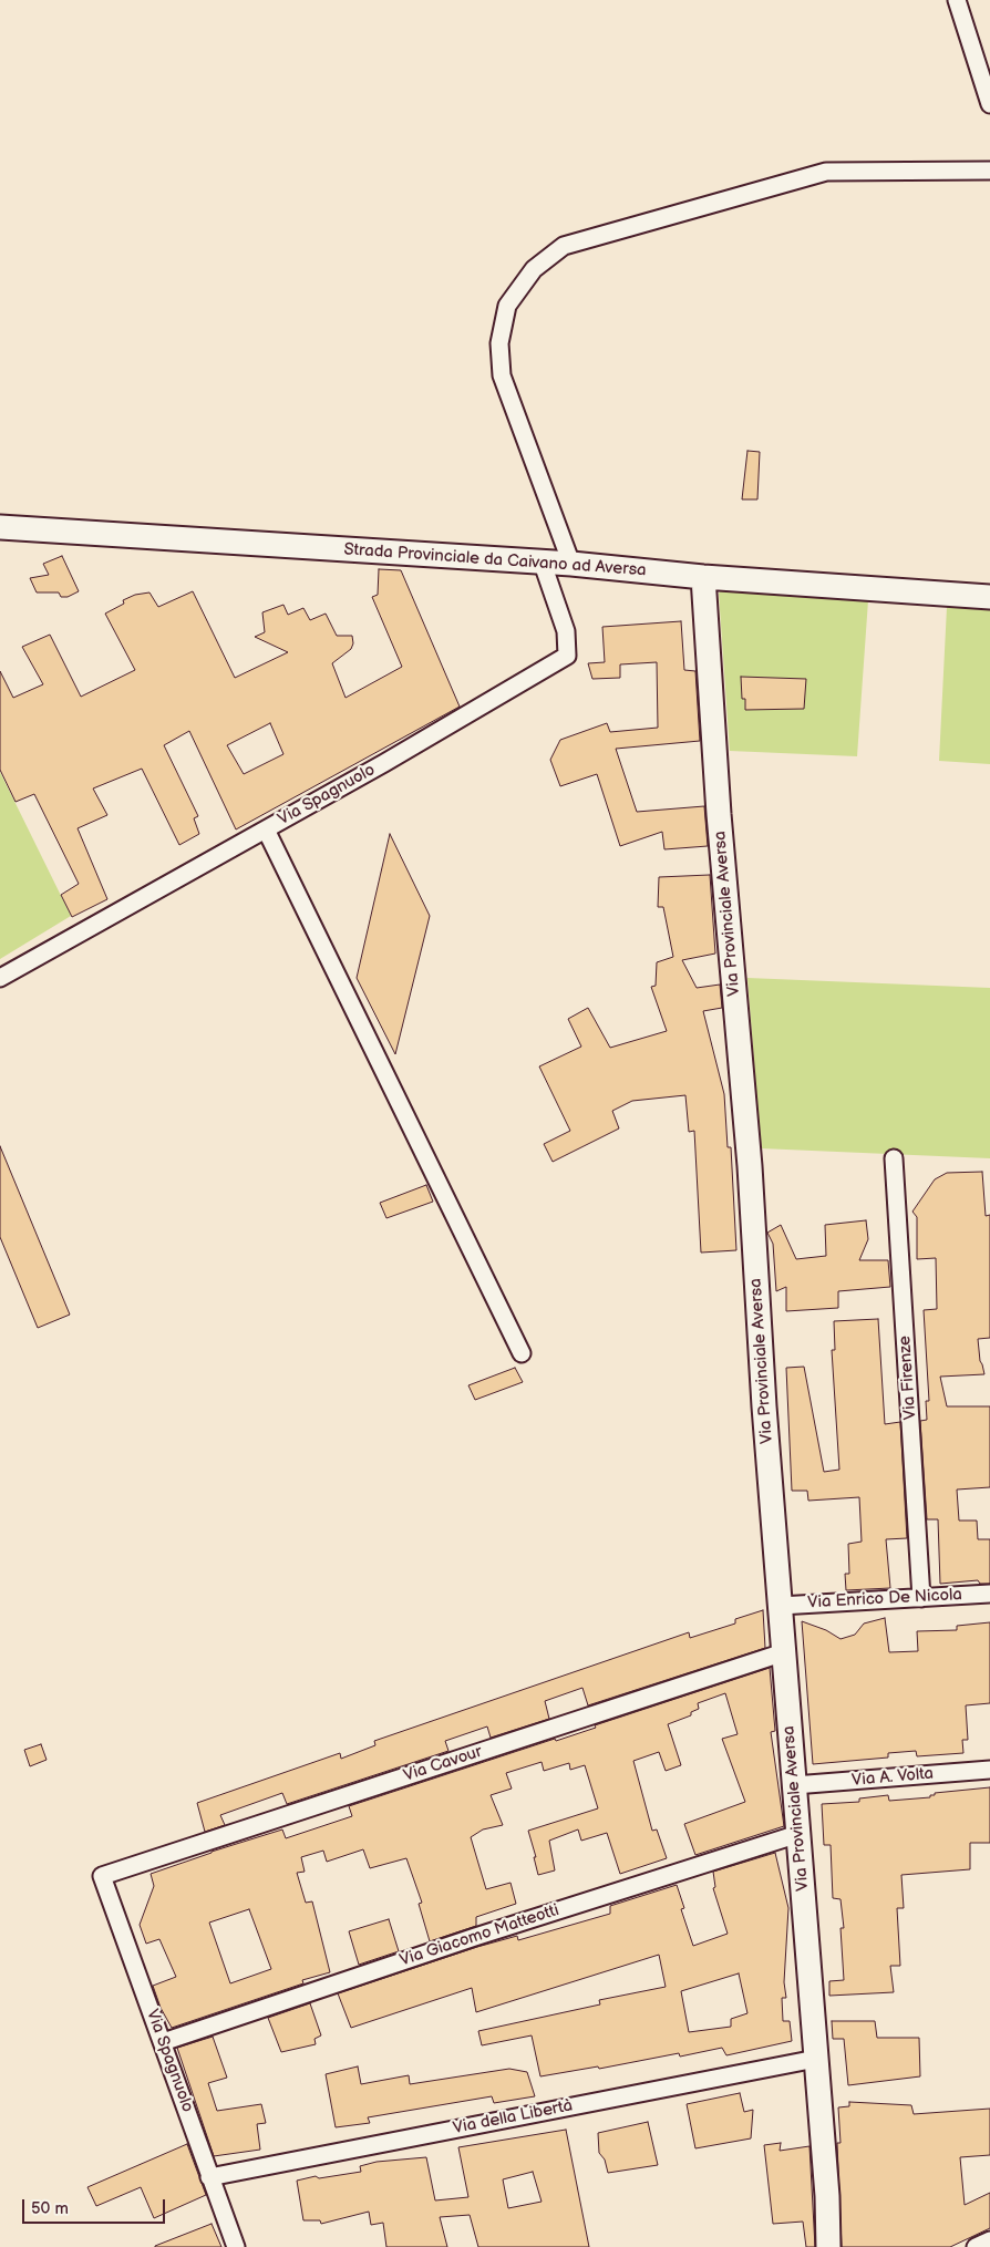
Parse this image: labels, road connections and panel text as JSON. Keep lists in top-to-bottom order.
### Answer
{
  "streets": {
    "street": [
      "Strada Provinciale da Caivano ad Aversa",
      "Via Spagnuolo",
      "Via Provinciale Aversa",
      "Via Firenze",
      "Via Enrico De Nicola",
      "Via Cavour",
      "Via A. Volta",
      "Via Giacomo Matteotti",
      "Via della Libertà"
    ]
  },
  "crossings": [
    ["Strada Provinciale da Caivano ad Aversa", "Via Spagnuolo"],
    ["Strada Provinciale da Caivano ad Aversa", "Via Provinciale Aversa"],
    ["Via Spagnuolo", "Via Cavour"],
    ["Via Spagnuolo", "Via Giacomo Matteotti"],
    ["Via Spagnuolo", "Via della Libertà"],
    ["Via Provinciale Aversa", "Via Enrico De Nicola"],
    ["Via Provinciale Aversa", "Via Cavour"],
    ["Via Provinciale Aversa", "Via A. Volta"],
    ["Via Provinciale Aversa", "Via Giacomo Matteotti"],
    ["Via Provinciale Aversa", "Via della Libertà"],
    ["Via Firenze", "Via Enrico De Nicola"]
  ],
  "scale_bar": "50 m"
}
